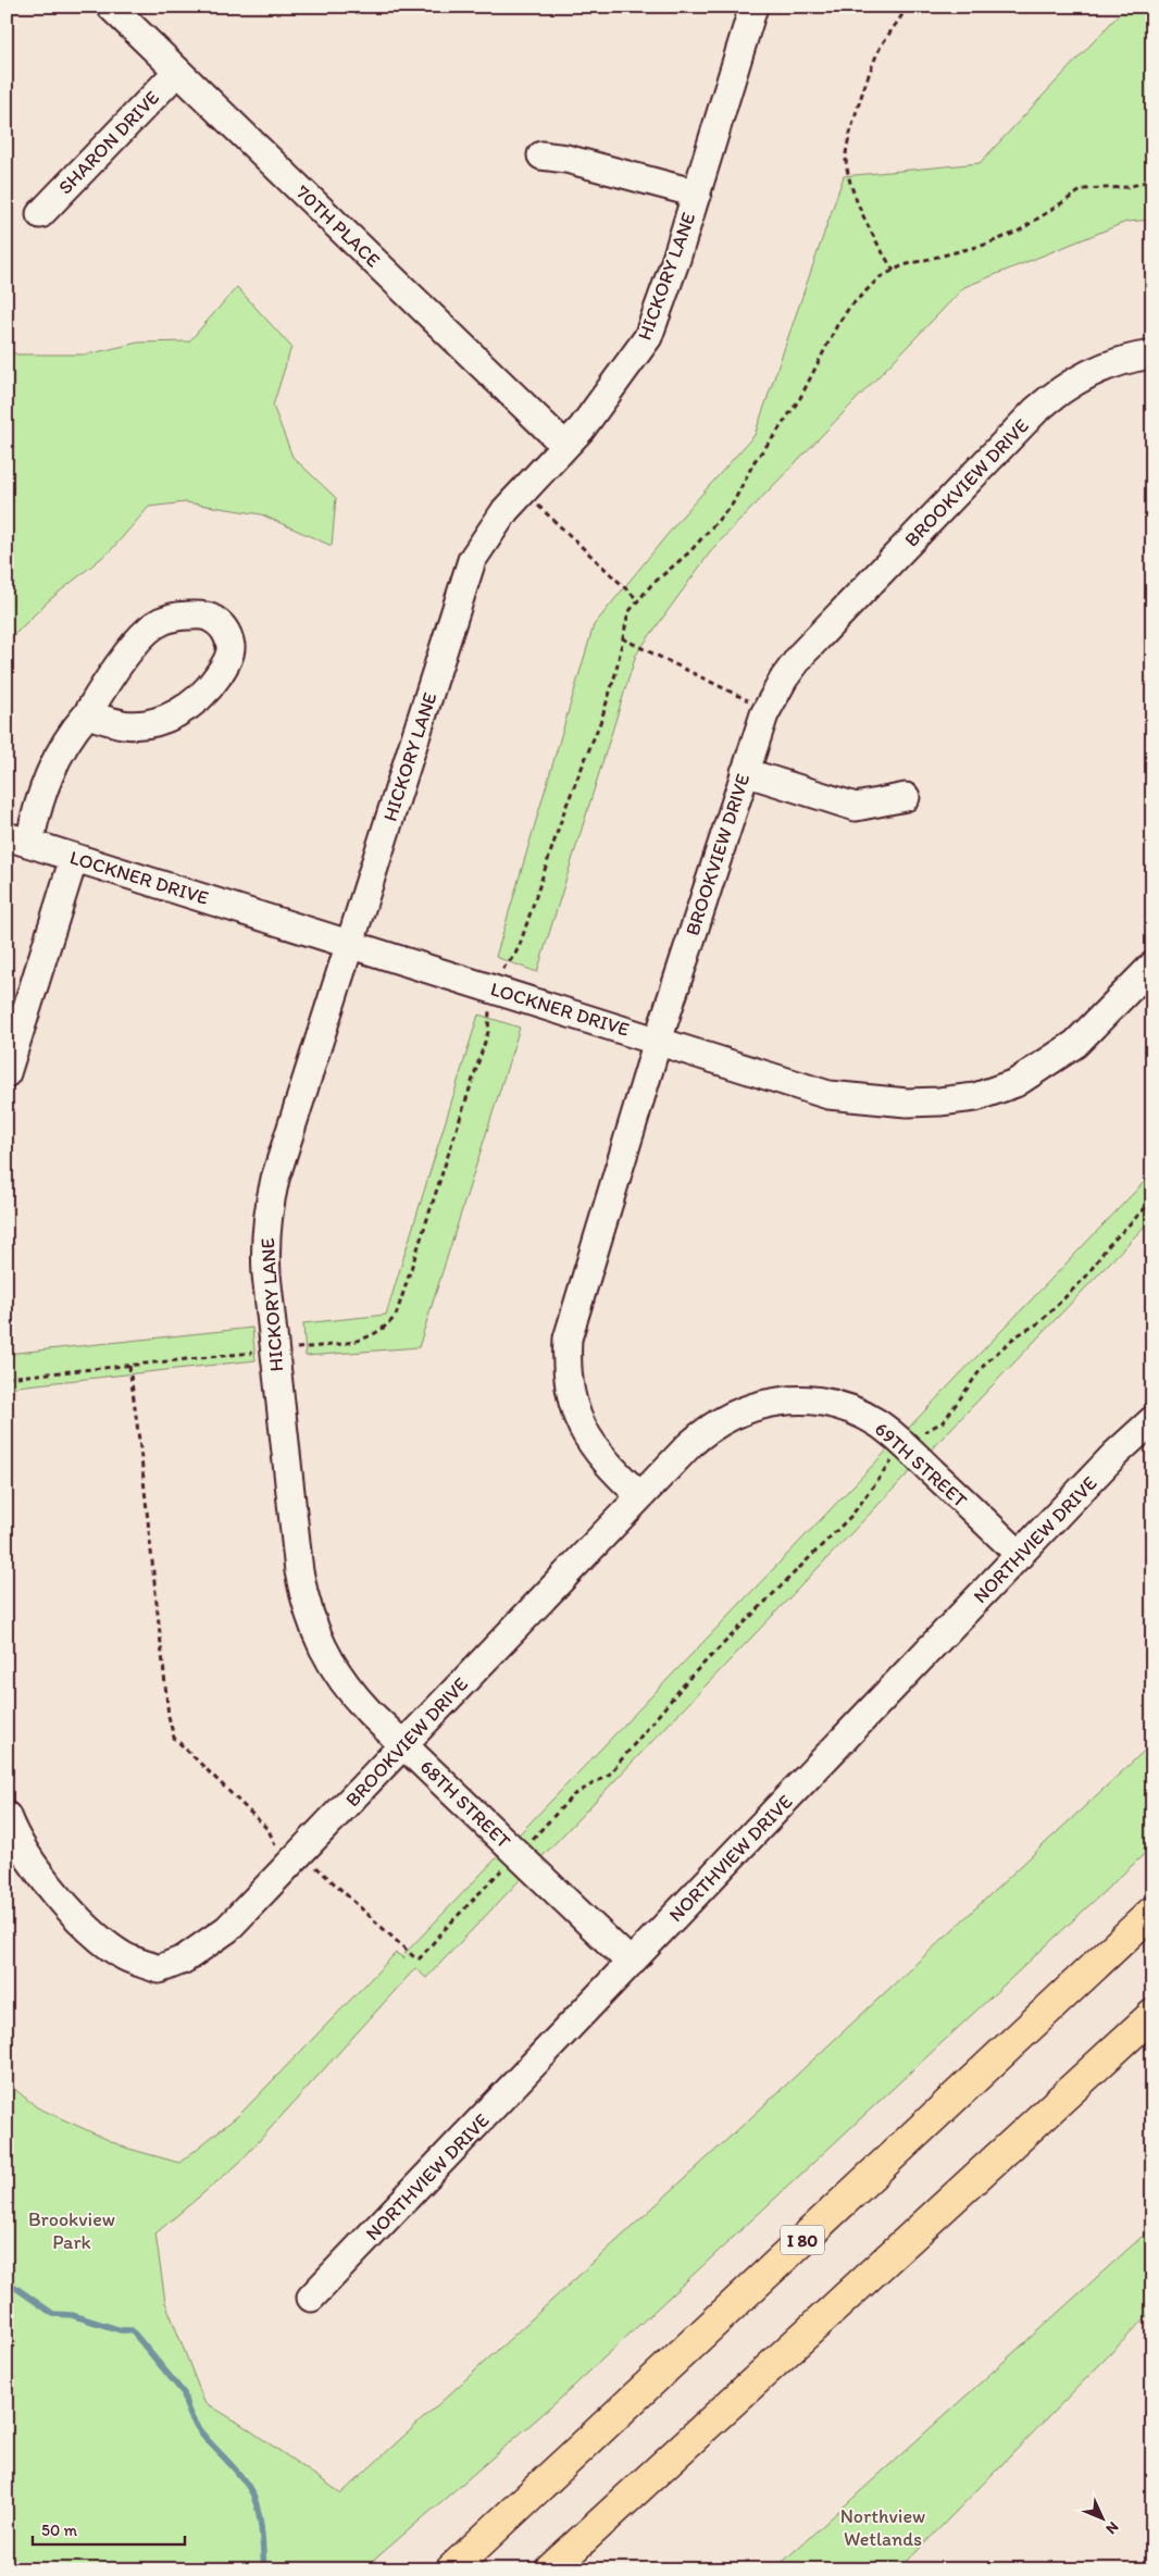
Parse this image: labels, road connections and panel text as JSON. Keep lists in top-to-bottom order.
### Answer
{
  "streets": {
    "highway": ["I 80"],
    "street": [
      "SHARON DRIVE",
      "70TH PLACE",
      "HICKORY LANE",
      "BROOKVIEW DRIVE",
      "LOCKNER DRIVE",
      "69TH STREET",
      "NORTHVIEW DRIVE",
      "68TH STREET"
    ]
  },
  "crossings": [
    ["SHARON DRIVE", "70TH PLACE"],
    ["70TH PLACE", "HICKORY LANE"],
    ["HICKORY LANE", "LOCKNER DRIVE"],
    ["HICKORY LANE", "68TH STREET"],
    ["BROOKVIEW DRIVE", "LOCKNER DRIVE"],
    ["BROOKVIEW DRIVE", "69TH STREET"],
    ["BROOKVIEW DRIVE", "68TH STREET"],
    ["69TH STREET", "NORTHVIEW DRIVE"],
    ["NORTHVIEW DRIVE", "68TH STREET"]
  ],
  "parks": ["Brookview Park", "Northview Wetlands"],
  "scale_bar": "50 m",
  "north": "bottom right"
}
